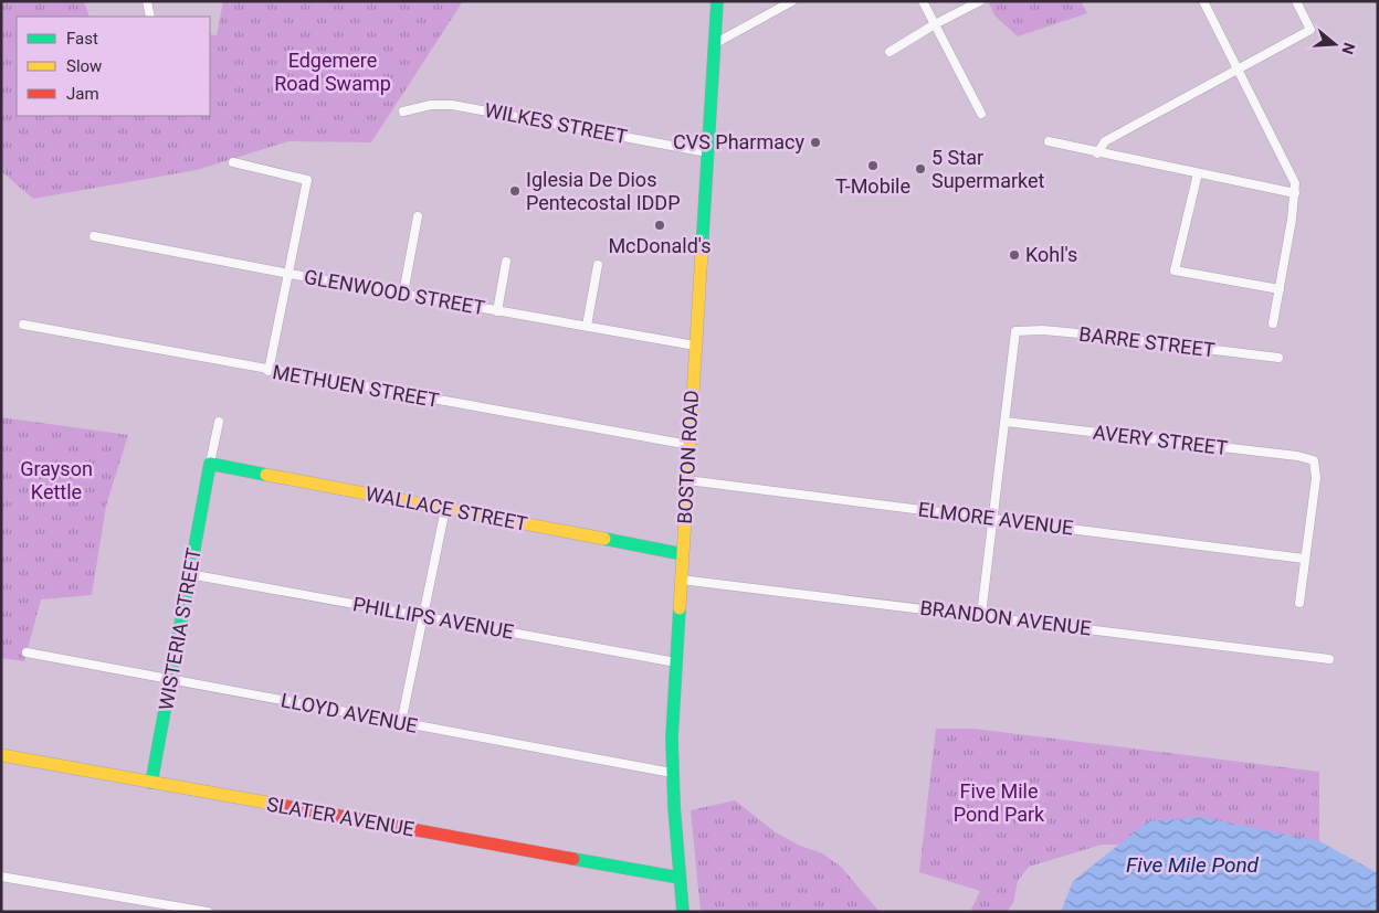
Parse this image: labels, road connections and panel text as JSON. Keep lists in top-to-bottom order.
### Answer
{
  "streets": {
    "street": [
      "WILKES STREET",
      "GLENWOOD STREET",
      "BARRE STREET",
      "METHUEN STREET",
      "AVERY STREET",
      "BOSTON ROAD",
      "WALLACE STREET",
      "ELMORE AVENUE",
      "PHILLIPS AVENUE",
      "BRANDON AVENUE",
      "WISTERIA STREET",
      "LLOYD AVENUE",
      "SLATER AVENUE"
    ]
  },
  "crossings": [
    ["WILKES STREET", "BOSTON ROAD"],
    ["GLENWOOD STREET", "BOSTON ROAD"],
    ["BARRE STREET", "AVERY STREET"],
    ["METHUEN STREET", "BOSTON ROAD"],
    ["AVERY STREET", "ELMORE AVENUE"],
    ["BOSTON ROAD", "WALLACE STREET"],
    ["BOSTON ROAD", "ELMORE AVENUE"],
    ["BOSTON ROAD", "PHILLIPS AVENUE"],
    ["BOSTON ROAD", "BRANDON AVENUE"],
    ["BOSTON ROAD", "LLOYD AVENUE"],
    ["BOSTON ROAD", "SLATER AVENUE"],
    ["WALLACE STREET", "WISTERIA STREET"],
    ["PHILLIPS AVENUE", "WISTERIA STREET"],
    ["WISTERIA STREET", "LLOYD AVENUE"],
    ["WISTERIA STREET", "SLATER AVENUE"]
  ],
  "water": ["Five Mile Pond"],
  "parks": ["Edgemere Road Swamp", "Grayson Kettle", "Five Mile Pond Park"],
  "places": [
    "CVS Pharmacy",
    "T-Mobile",
    "5 Star Supermarket",
    "Iglesia De Dios Pentecostal IDDP",
    "McDonald's",
    "Kohl's"
  ],
  "legend": ["Fast", "Slow", "Jam"],
  "north": "right"
}
